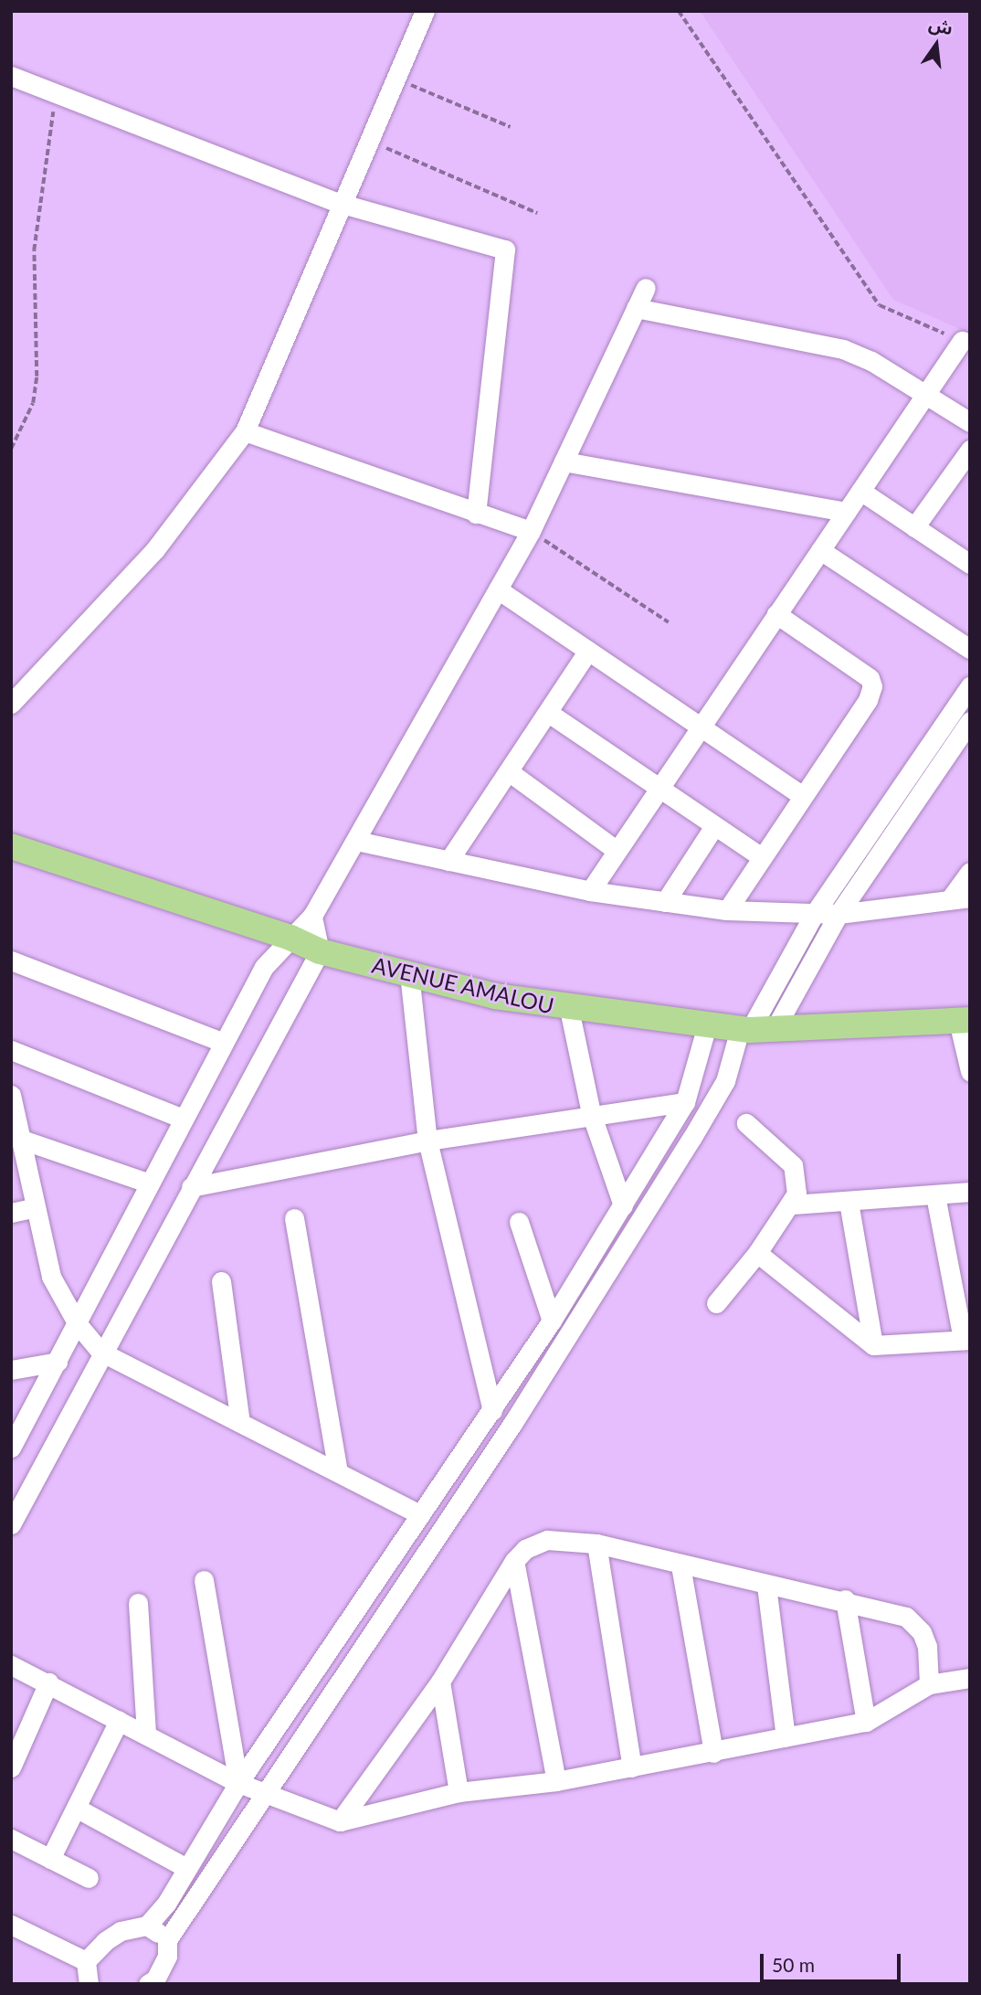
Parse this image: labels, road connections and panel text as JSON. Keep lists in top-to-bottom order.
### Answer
{
  "streets": {
    "main road": ["AVENUE AMALOU"]
  },
  "scale_bar": "50 m",
  "north": "top"
}
